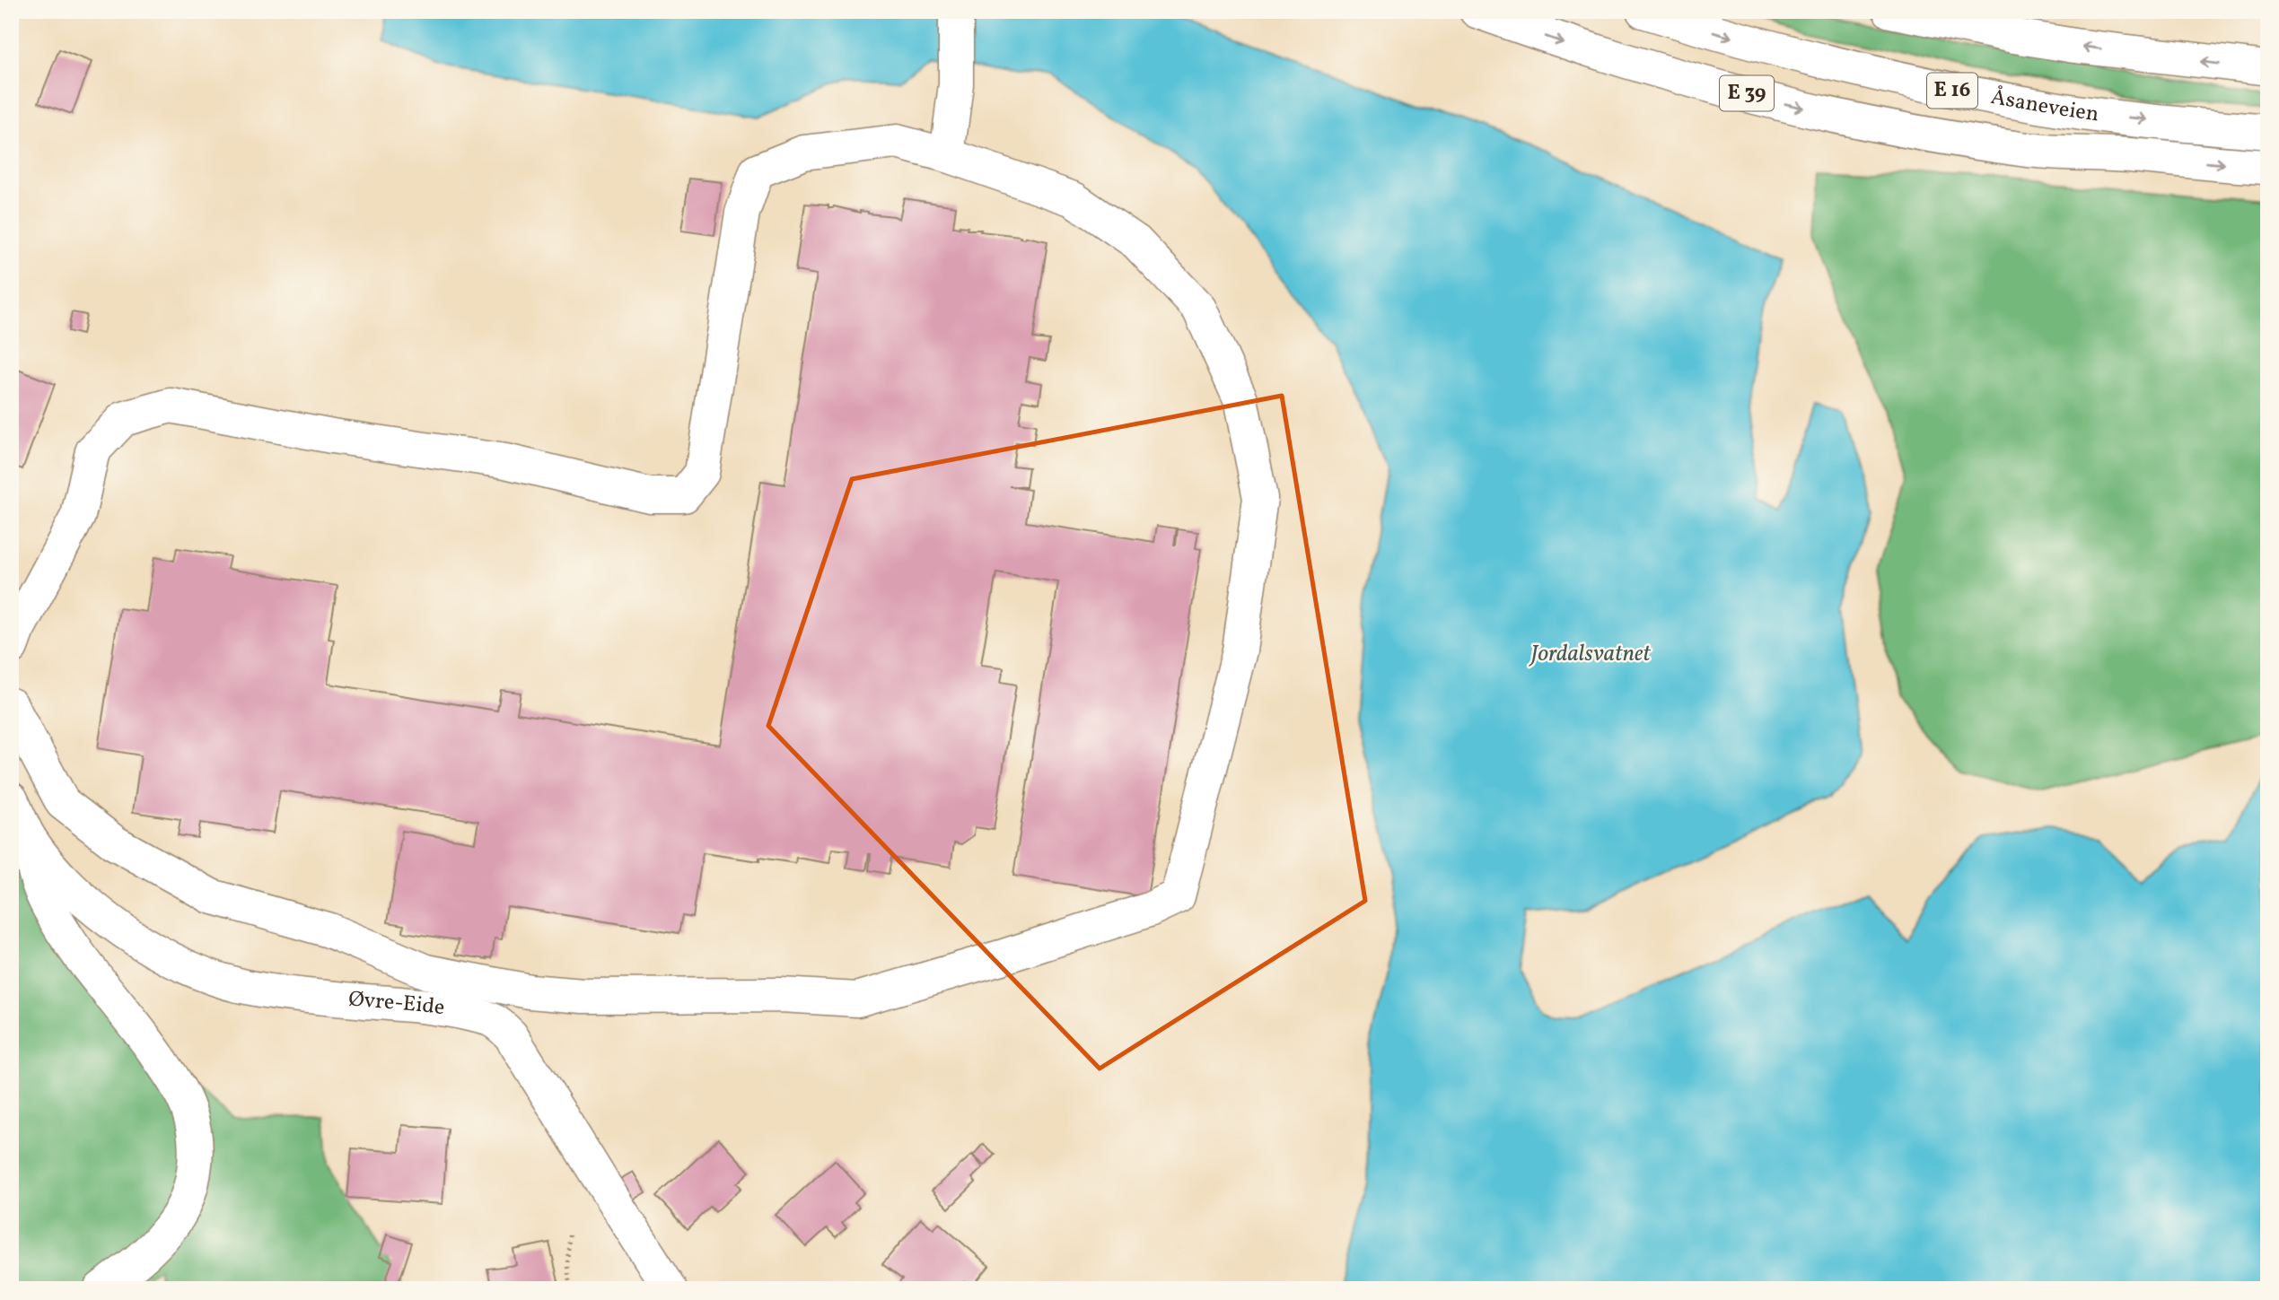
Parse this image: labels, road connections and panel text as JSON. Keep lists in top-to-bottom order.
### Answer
{
  "streets": {
    "main road": [
      "E 16",
      "E 39",
      "Åsaneveien",
      "Øvre-Eide"
    ]
  },
  "water": ["Jordalsvatnet"]
}
